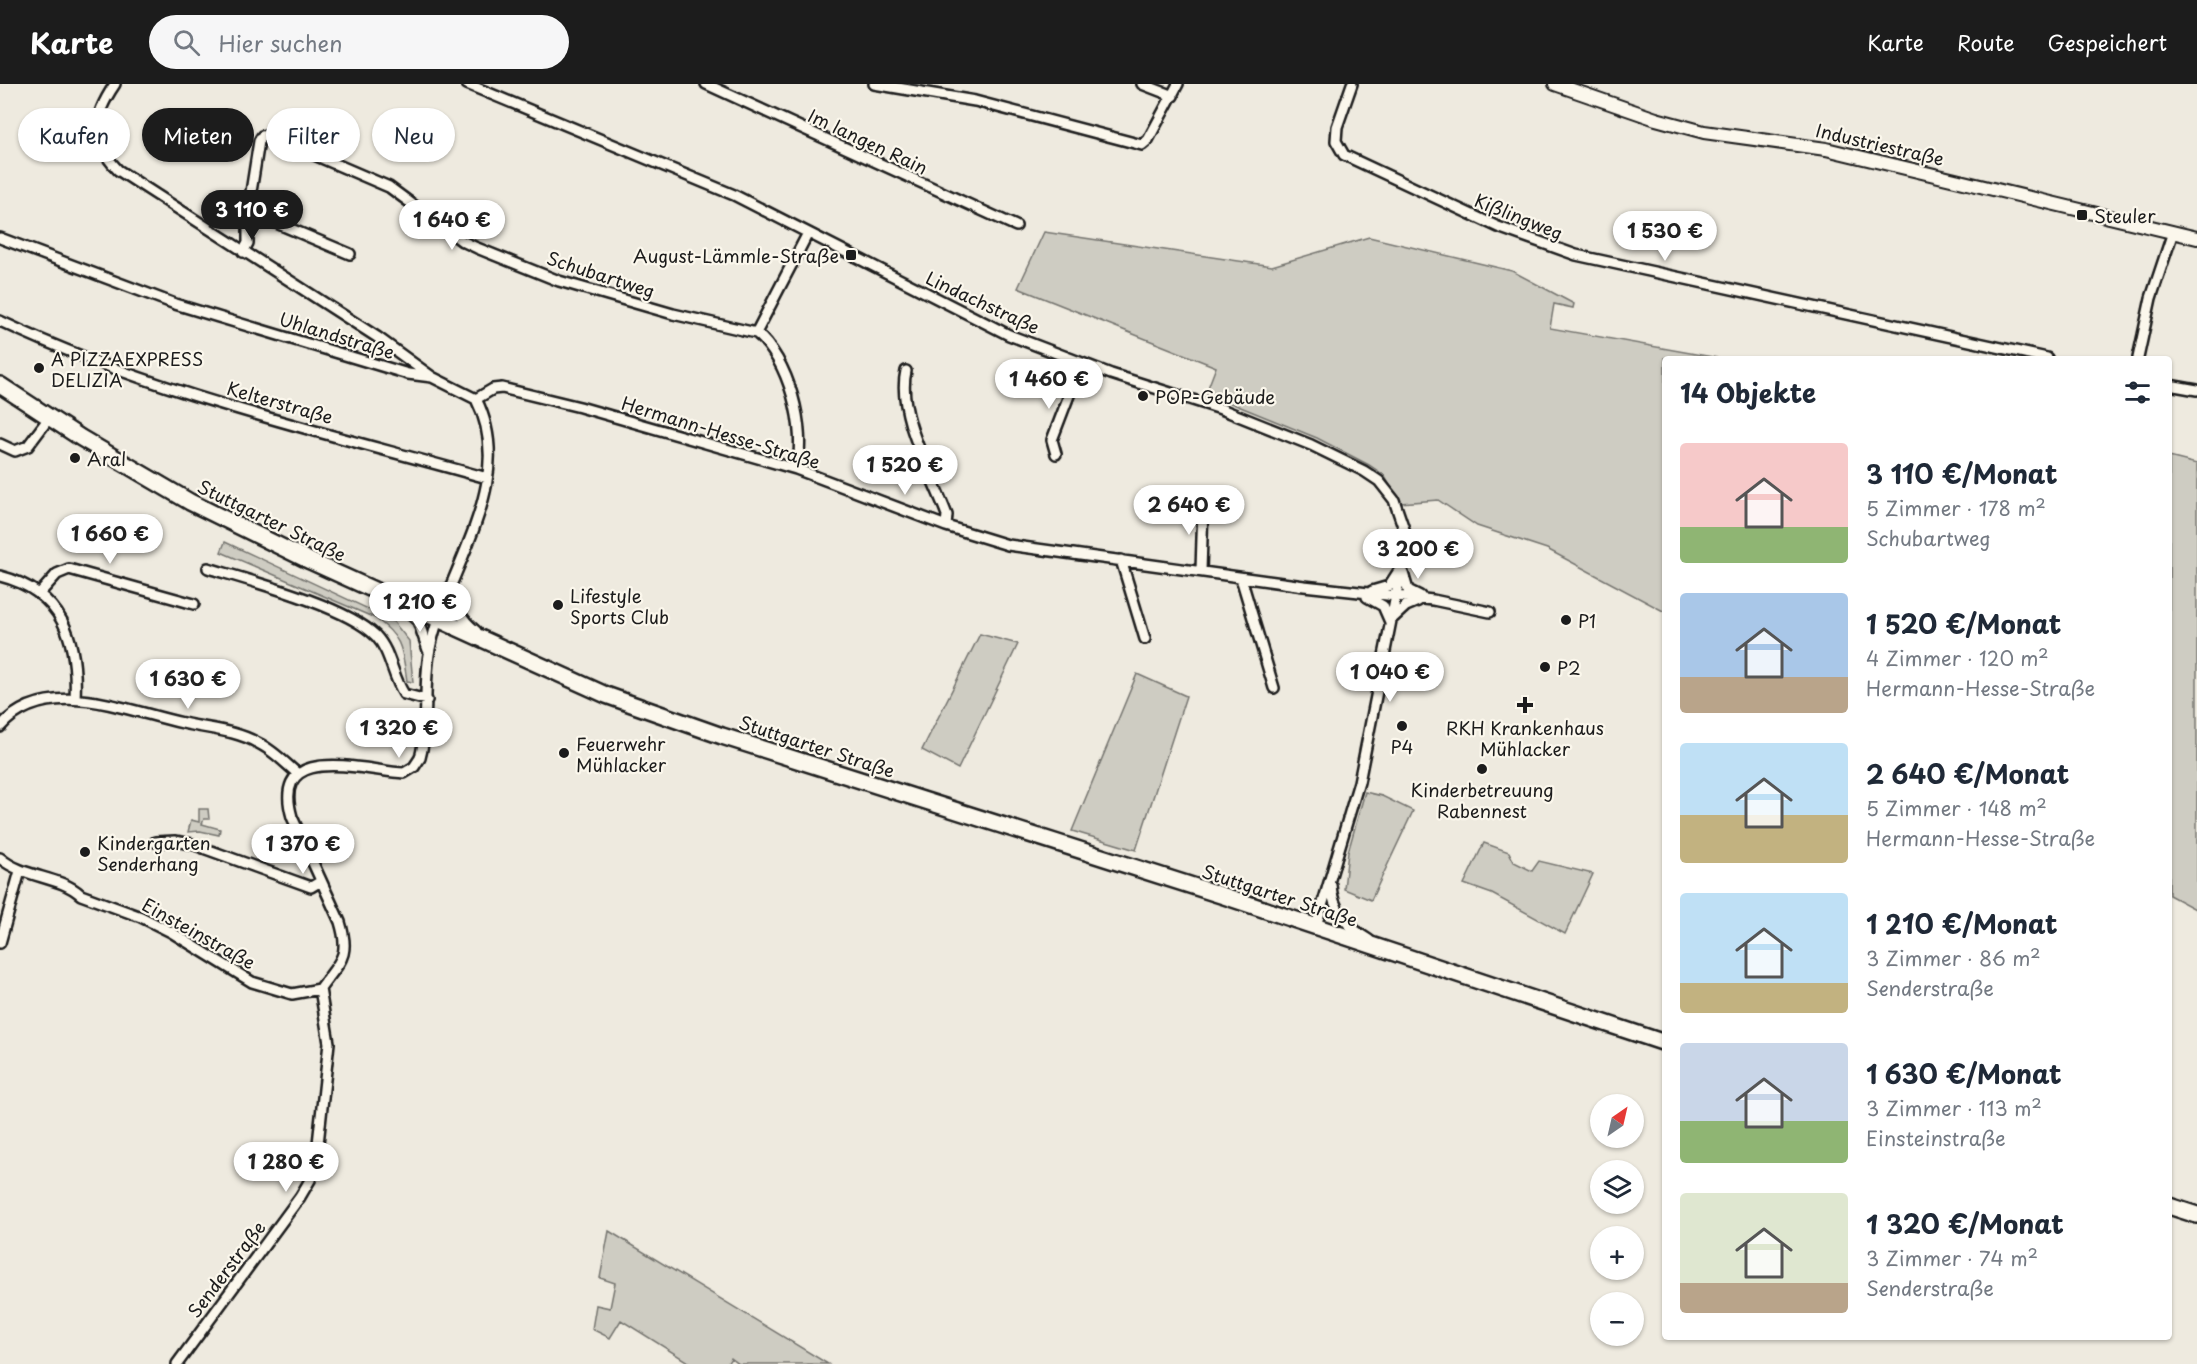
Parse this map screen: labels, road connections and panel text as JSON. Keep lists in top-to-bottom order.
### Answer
{
  "streets": {
    "main road": ["Stuttgarter Straße"],
    "street": [
      "Im langen Rain",
      "Industriestraße",
      "Kißlingweg",
      "Schubartweg",
      "Lindachstraße",
      "Uhlandstraße",
      "Kelterstraße",
      "Hermann-Hesse-Straße",
      "Einsteinstraße",
      "Senderstraße"
    ]
  },
  "crossings": [
    ["Lindachstraße", "Hermann-Hesse-Straße"],
    ["Uhlandstraße", "Hermann-Hesse-Straße"],
    ["Einsteinstraße", "Senderstraße"]
  ],
  "places": {
    "transit": ["Steuler", "August-Lämmle-Straße"],
    "other": [
      "A PIZZAEXPRESS DELIZIA",
      "POP-Gebäude",
      "Aral",
      "Lifestyle Sports Club",
      "P1",
      "P2",
      "P4",
      "Feuerwehr Mühlacker",
      "Kinderbetreuung Rabennest",
      "Kindergarten Senderhang"
    ],
    "health": ["RKH Krankenhaus Mühlacker"]
  },
  "north": "top right",
  "page": {
    "header": "Karte",
    "search": "Hier suchen",
    "nav": ["Karte", "Route", "Gespeichert"],
    "chip": [
      "Kaufen",
      "Mieten",
      "Filter",
      "Neu"
    ],
    "price": [
      "3 110 €",
      "1 640 €",
      "1 530 €",
      "1 460 €",
      "1 520 €",
      "2 640 €",
      "1 660 €",
      "3 200 €",
      "1 210 €",
      "1 040 €",
      "1 630 €",
      "1 320 €",
      "1 370 €",
      "1 280 €"
    ],
    "heading": "14 Objekte",
    "list": [
      {
        "name": "3 110 €/Monat",
        "note": "5 Zimmer · 178 m² · Schubartweg"
      },
      {
        "name": "1 520 €/Monat",
        "note": "4 Zimmer · 120 m² · Hermann-Hesse-Straße"
      },
      {
        "name": "2 640 €/Monat",
        "note": "5 Zimmer · 148 m² · Hermann-Hesse-Straße"
      },
      {
        "name": "1 210 €/Monat",
        "note": "3 Zimmer · 86 m² · Senderstraße"
      },
      {
        "name": "1 630 €/Monat",
        "note": "3 Zimmer · 113 m² · Einsteinstraße"
      },
      {
        "name": "1 320 €/Monat",
        "note": "3 Zimmer · 74 m² · Senderstraße"
      }
    ],
    "map_buttons": ["+", "−"]
  }
}
